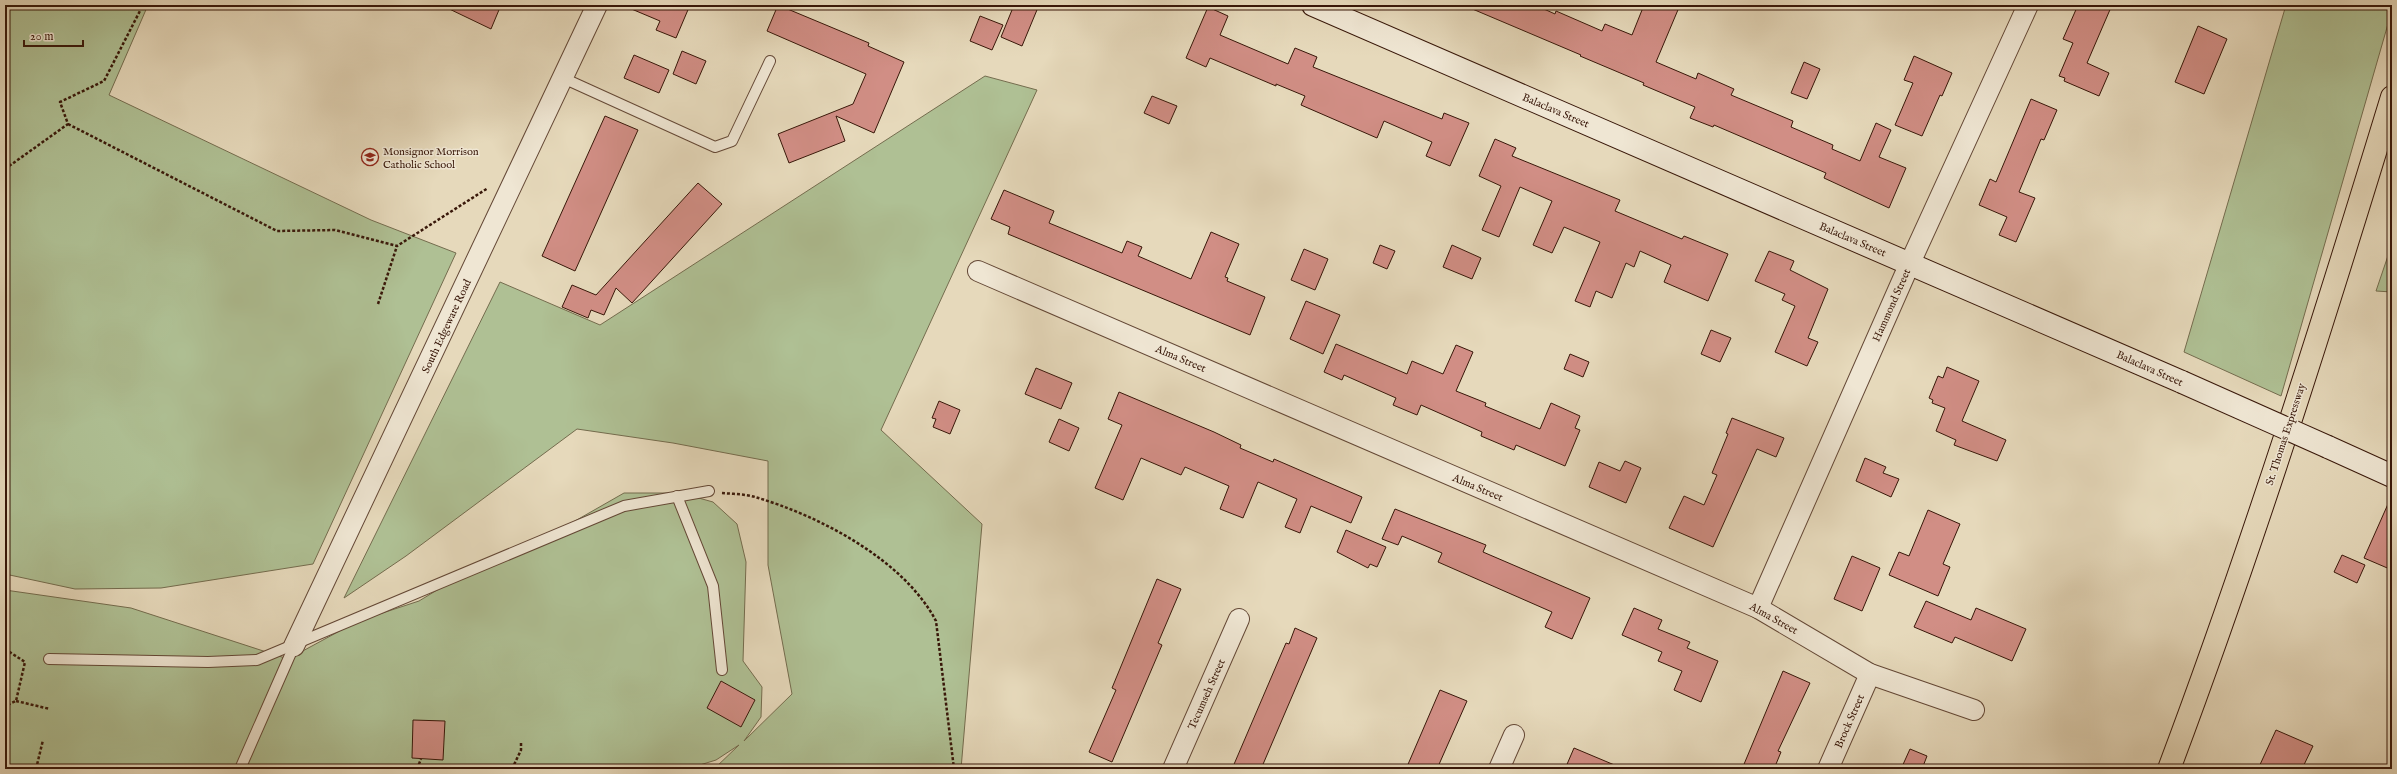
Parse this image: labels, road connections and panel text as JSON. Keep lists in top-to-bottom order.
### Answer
{
  "streets": {
    "highway": ["St. Thomas Expressway"],
    "street": [
      "Balaclava Street",
      "Hammond Street",
      "South Edgeware Road",
      "Alma Street",
      "Tecumseh Street",
      "Brock Street"
    ]
  },
  "crossings": [
    ["Balaclava Street", "Hammond Street"],
    ["Hammond Street", "Alma Street"],
    ["Alma Street", "Brock Street"]
  ],
  "places": {
    "school or university": ["Monsignor Morrison Catholic School"]
  },
  "scale_bar": "20 m"
}
